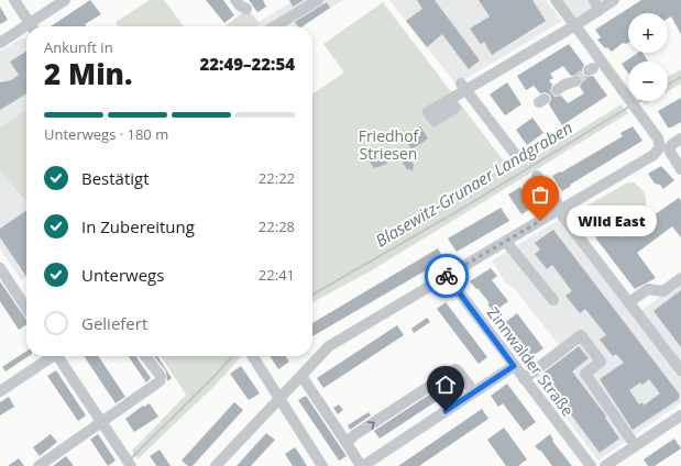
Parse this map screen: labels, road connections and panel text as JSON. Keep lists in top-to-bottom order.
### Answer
{
  "streets": {
    "street": ["Zinnwalder Straße"]
  },
  "water": ["Blasewitz‐Grunaer Landgraben"],
  "parks": ["Friedhof Striesen"],
  "places": ["Wild East"],
  "page": {
    "map_buttons": ["+", "−"],
    "heading": ["2 Min.", "Ankunft in", "22:49–22:54"],
    "bar": "Unterwegs · 180 m",
    "list": [
      ["Bestätigt", "22:22"],
      ["In Zubereitung", "22:28"],
      ["Unterwegs", "22:41"],
      "Geliefert"
    ],
    "bubble": "Wild East"
  }
}
